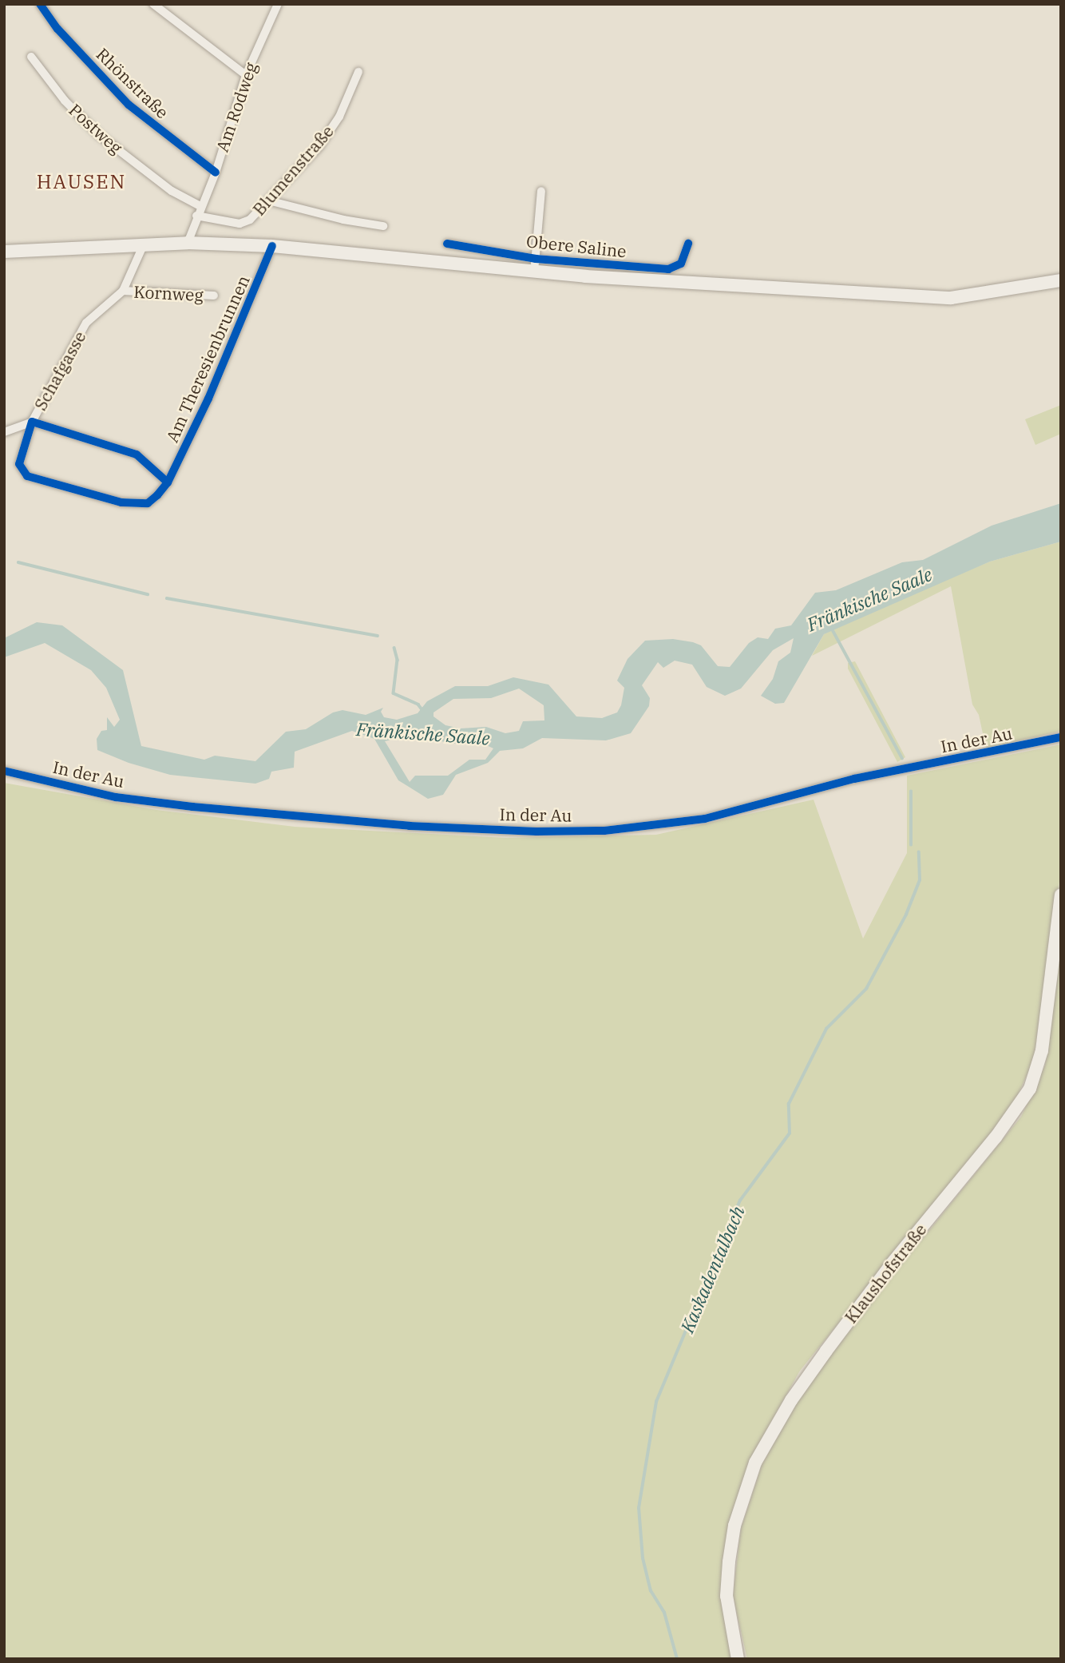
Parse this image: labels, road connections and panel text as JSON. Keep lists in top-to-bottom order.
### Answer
{
  "streets": {
    "main road": ["Obere Saline", "Klaushofstraße"],
    "street": [
      "Rhönstraße",
      "Am Rodweg",
      "Postweg",
      "Blumenstraße",
      "Kornweg",
      "Am Theresienbrunnen",
      "Schafgasse",
      "In der Au"
    ]
  },
  "crossings": [
    ["Rhönstraße", "Am Rodweg"],
    ["Am Rodweg", "Postweg"],
    ["Am Rodweg", "Blumenstraße"],
    ["Am Rodweg", "Obere Saline"],
    ["Obere Saline", "Am Theresienbrunnen"],
    ["Obere Saline", "Schafgasse"],
    ["Kornweg", "Schafgasse"],
    ["Am Theresienbrunnen", "Schafgasse"]
  ],
  "districts": ["HAUSEN"],
  "water": ["Fränkische Saale", "Kaskadentalbach"]
}
